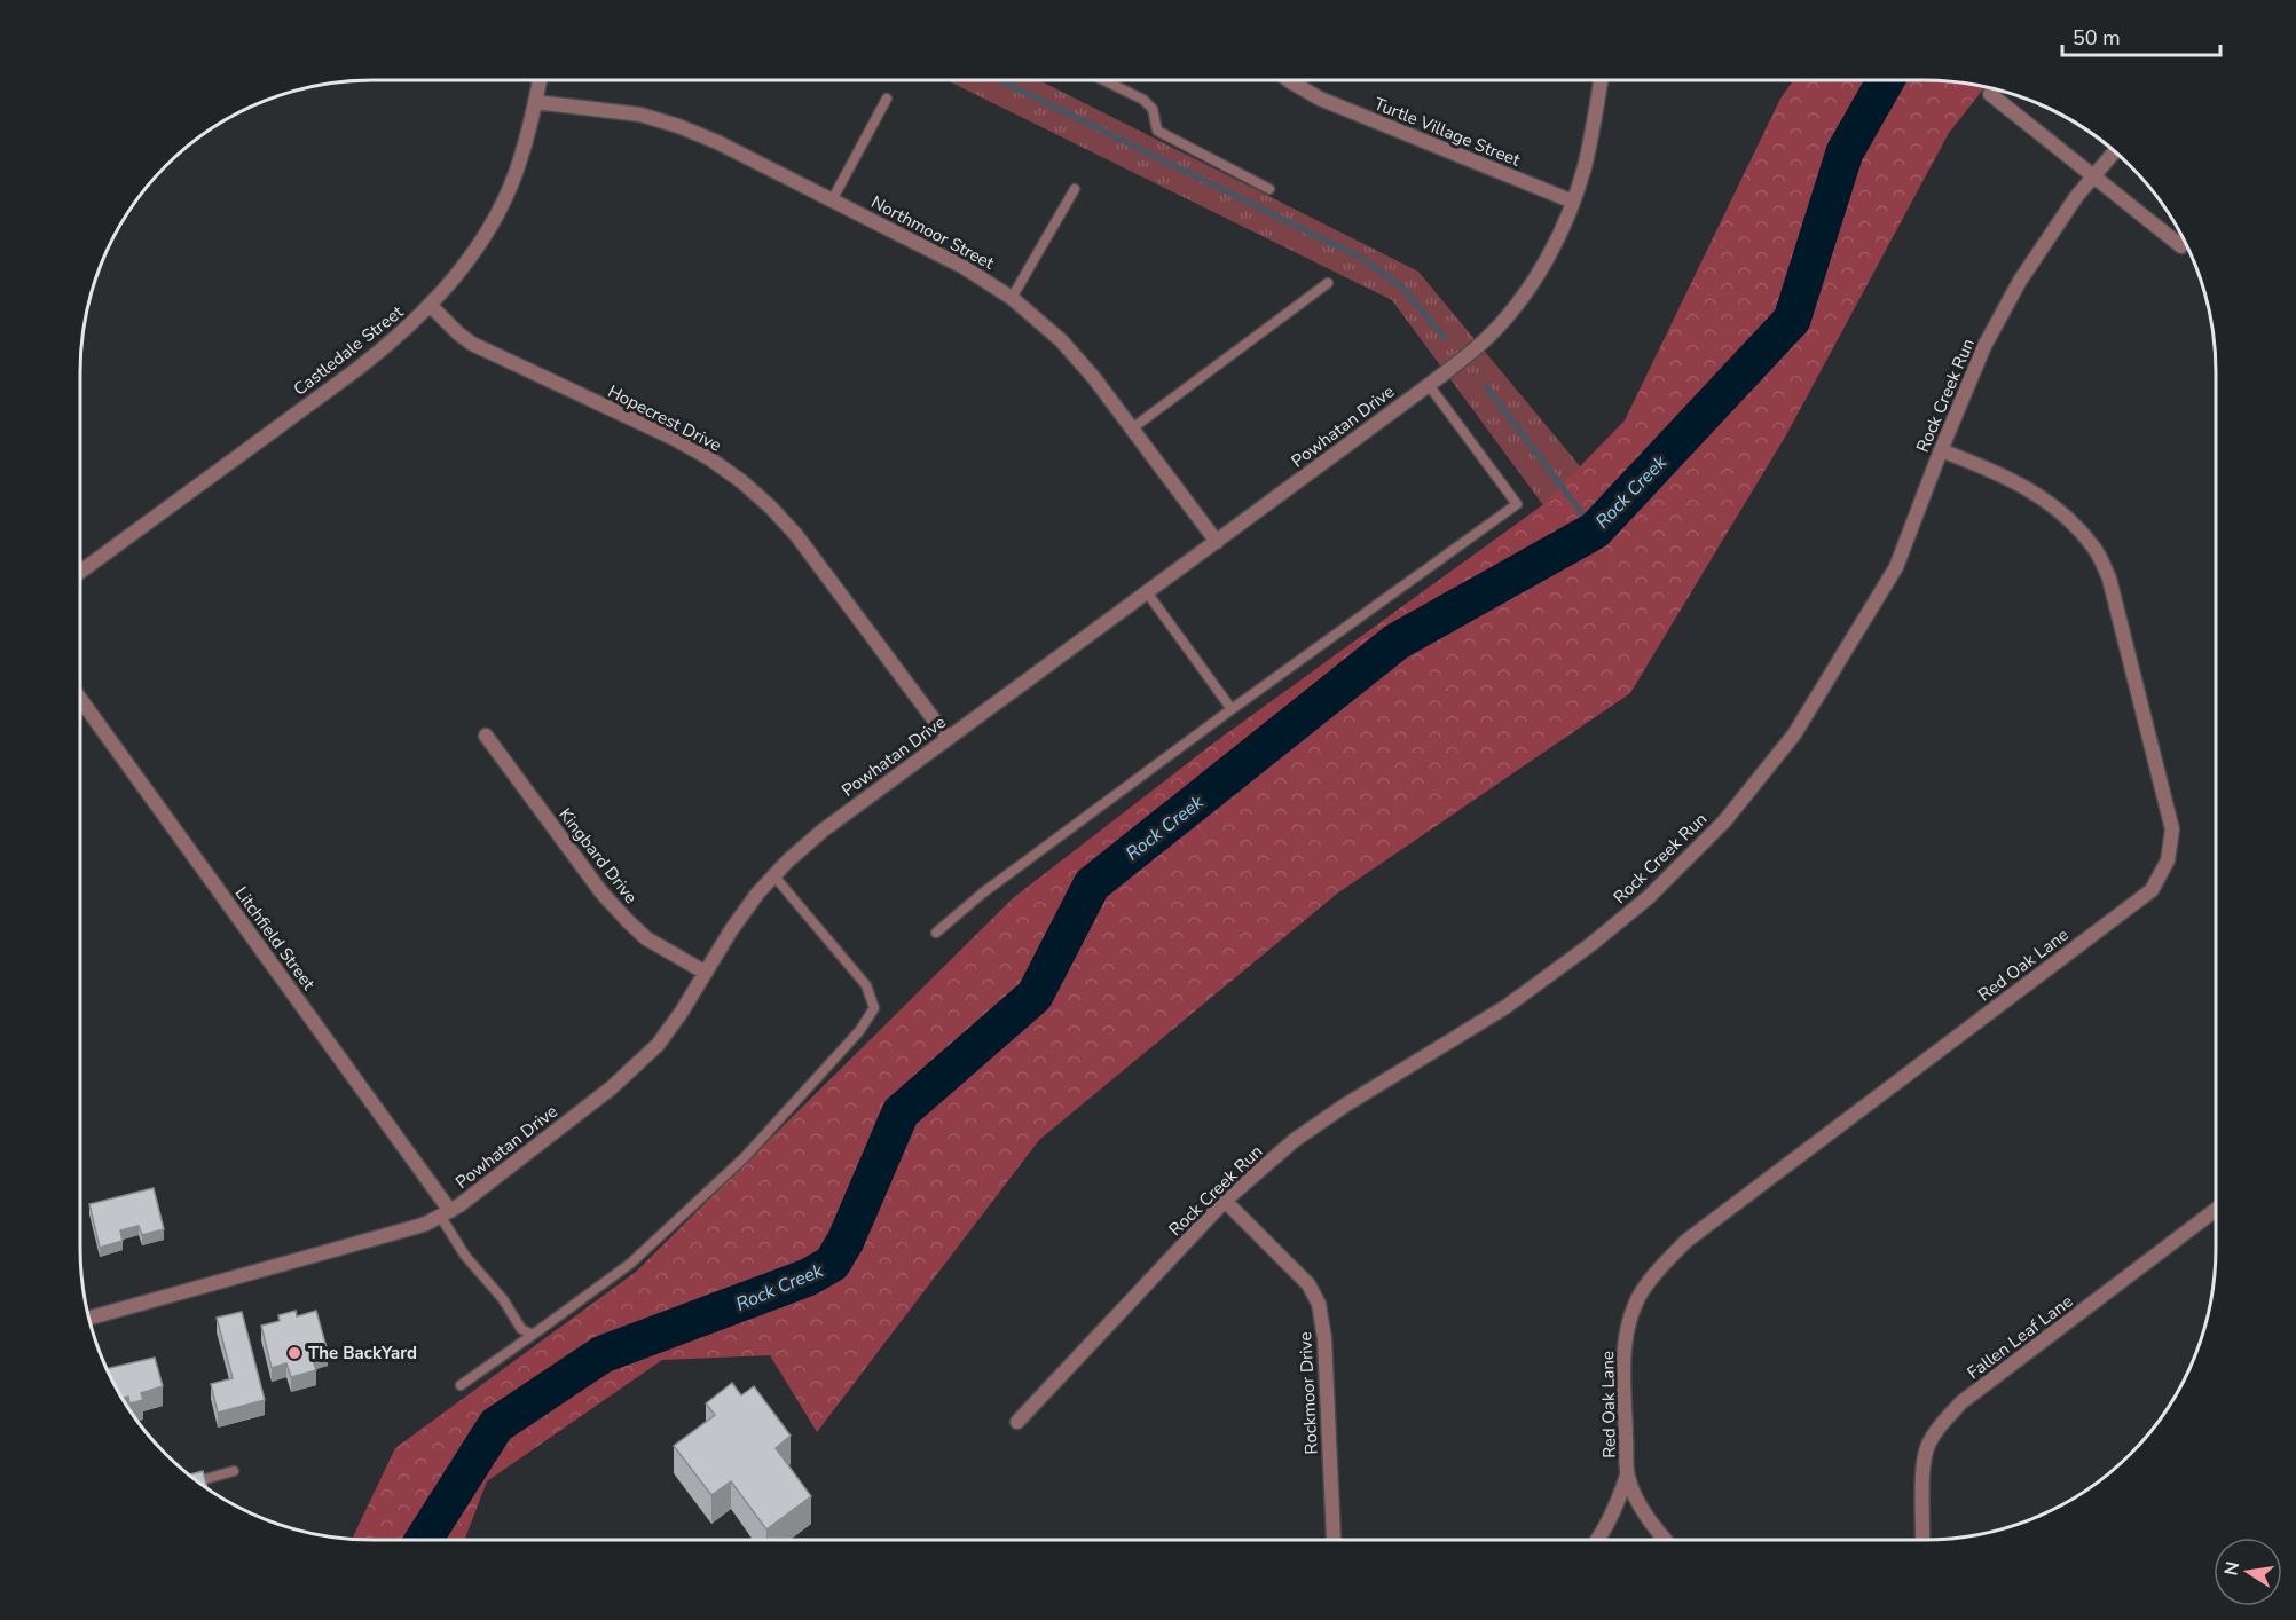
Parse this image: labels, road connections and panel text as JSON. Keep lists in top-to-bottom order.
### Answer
{
  "streets": {
    "street": [
      "Turtle Village Street",
      "Northmoor Street",
      "Castledale Street",
      "Rock Creek Run",
      "Hopecrest Drive",
      "Powhatan Drive",
      "Kingbard Drive",
      "Litchfield Street",
      "Red Oak Lane",
      "Fallen Leaf Lane",
      "Rockmoor Drive"
    ]
  },
  "crossings": [
    ["Turtle Village Street", "Powhatan Drive"],
    ["Northmoor Street", "Castledale Street"],
    ["Northmoor Street", "Powhatan Drive"],
    ["Castledale Street", "Hopecrest Drive"],
    ["Rock Creek Run", "Red Oak Lane"],
    ["Rock Creek Run", "Rockmoor Drive"],
    ["Hopecrest Drive", "Powhatan Drive"],
    ["Powhatan Drive", "Kingbard Drive"],
    ["Powhatan Drive", "Litchfield Street"]
  ],
  "water": ["Rock Creek"],
  "places": ["The BackYard"],
  "scale_bar": "50 m",
  "north": "left"
}
